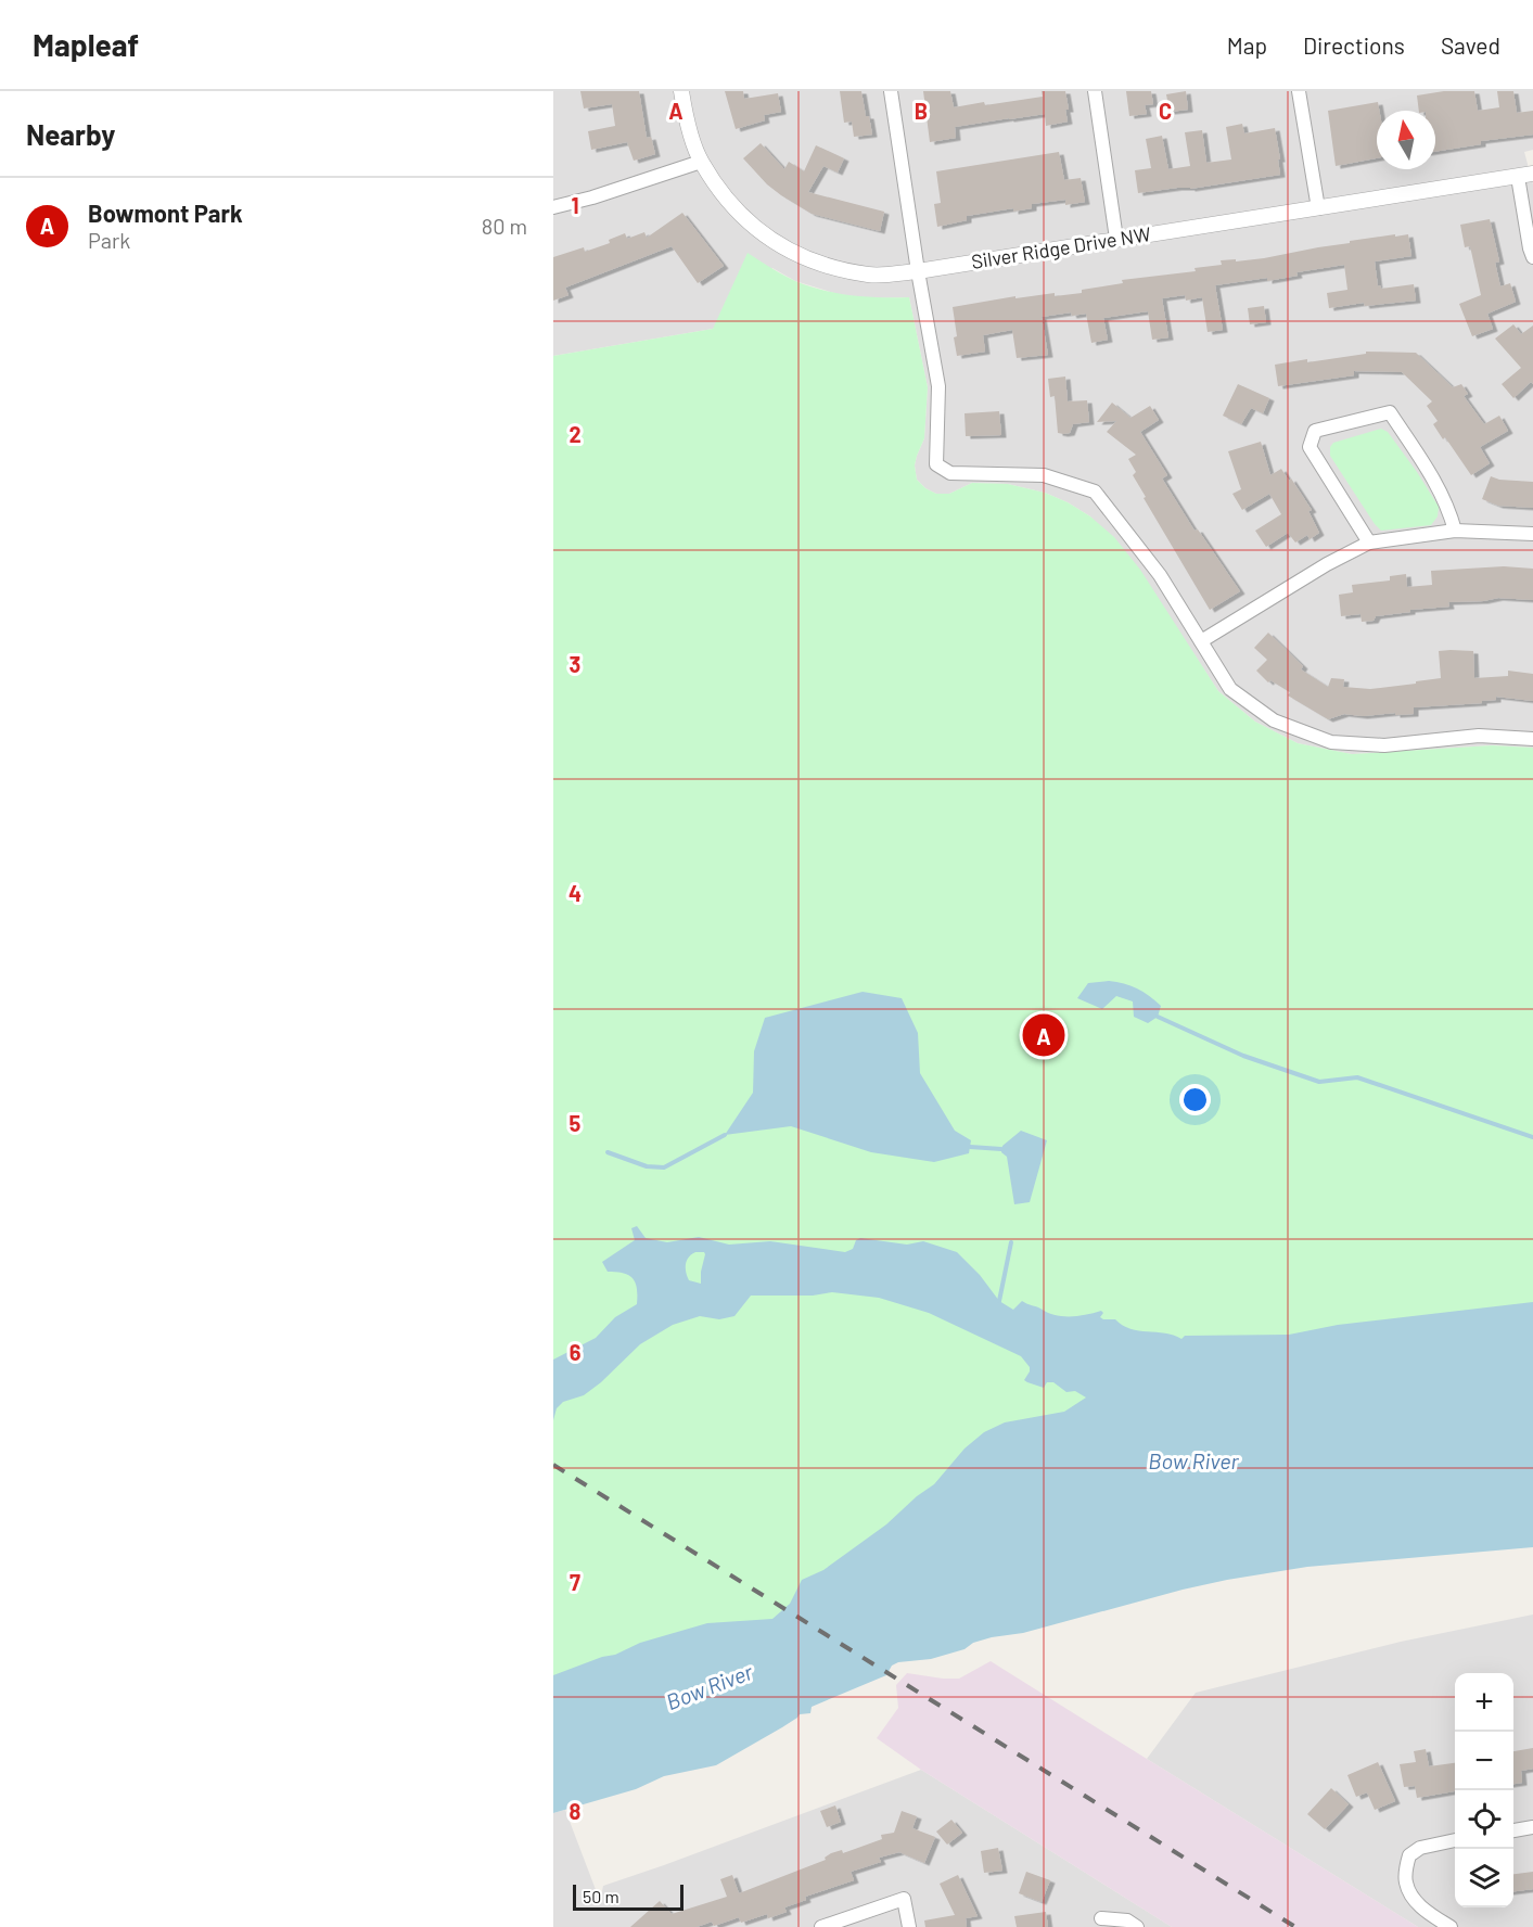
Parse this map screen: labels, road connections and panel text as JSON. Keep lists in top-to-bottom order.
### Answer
{
  "streets": {
    "street": ["Silver Ridge Drive NW"]
  },
  "water": ["Bow River"],
  "scale_bar": "50 m",
  "north": "top",
  "page": {
    "header": "Mapleaf",
    "nav": ["Map", "Directions", "Saved"],
    "heading": "Nearby",
    "list": [
      {
        "mark": "A",
        "name": "Bowmont Park",
        "note": "Park",
        "value": "80 m"
      }
    ],
    "pins": "A",
    "map_buttons": ["+", "−"],
    "scale": "50 m"
  },
  "grid": {
    "columns": ["A", "B", "C"],
    "rows": [
      "1",
      "2",
      "3",
      "4",
      "5",
      "6",
      "7",
      "8"
    ]
  }
}
